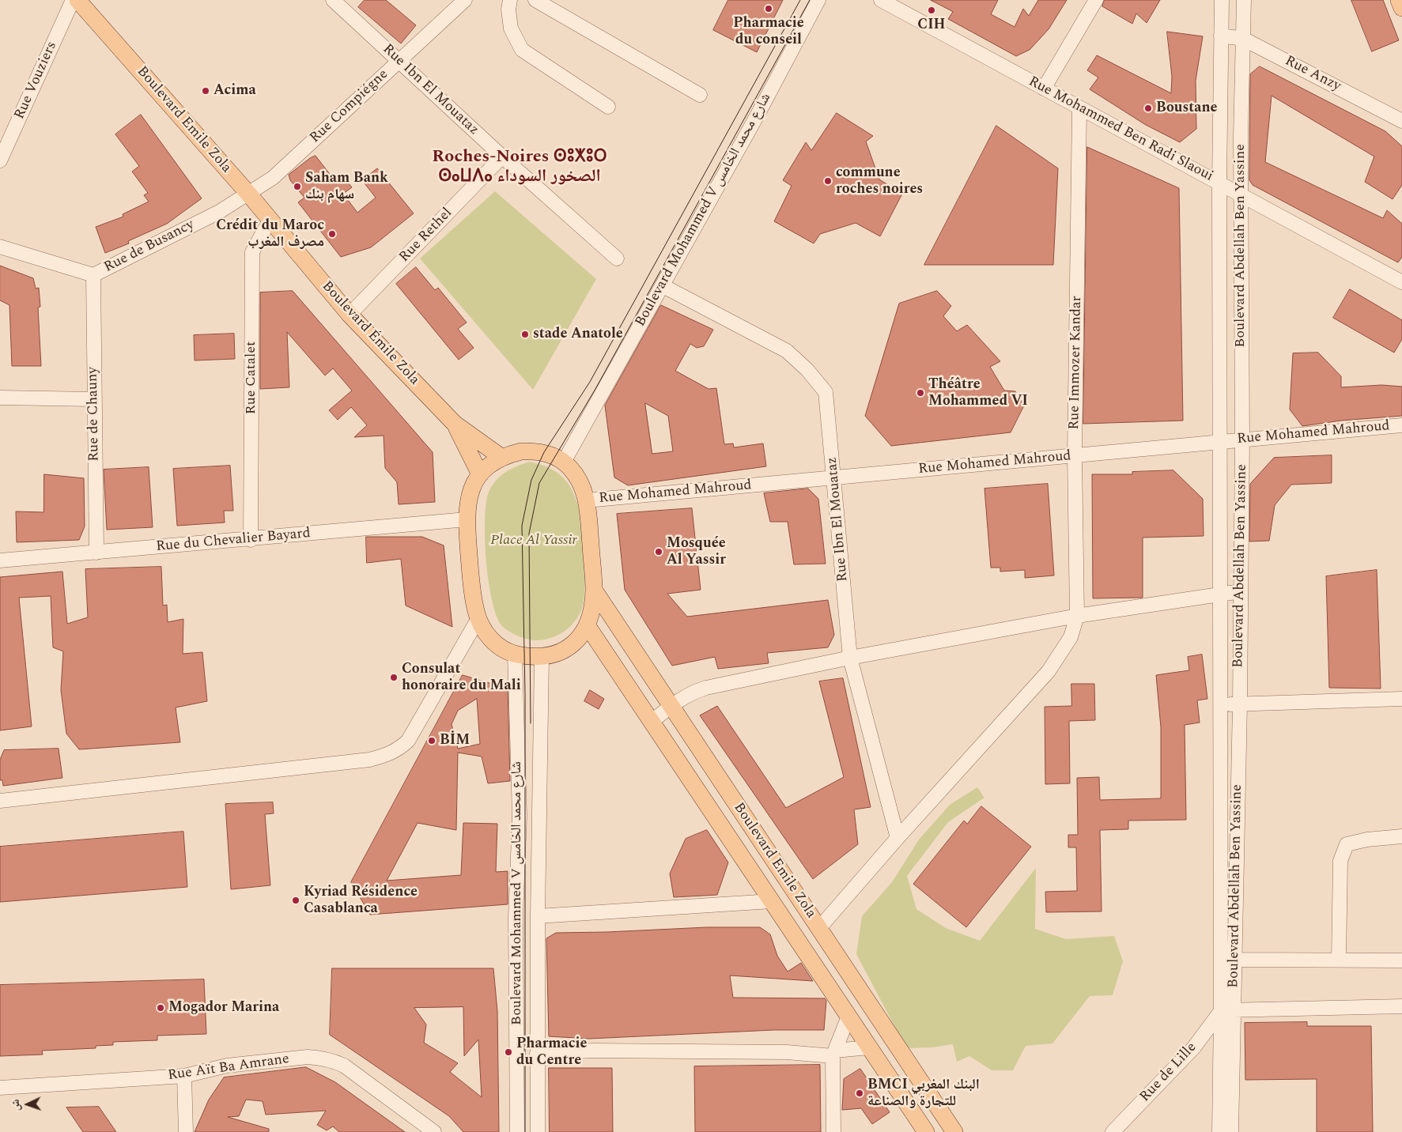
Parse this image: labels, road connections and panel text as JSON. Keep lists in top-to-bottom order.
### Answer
{
  "streets": {
    "main road": ["Boulevard Emile Zola", "Boulevard Émile Zola"],
    "street": [
      "Rue Anzy",
      "Rue Vouziers",
      "Rue Ibn El Mouataz",
      "Rue Compiégne",
      "Rue Mohammed Ben Radi Slaoui",
      "Boulevard Mohammed V شارع محمد الخامس",
      "Rue Rethel",
      "Boulevard Abdellah Ben Yassine",
      "Rue de Busancy",
      "Rue Immozer Kandar",
      "Rue Catalet",
      "Rue de Chauny",
      "Rue Mohamed Mahroud",
      "Rue du Chevalier Bayard",
      "Rue Aït Ba Amrane",
      "Rue de Lille"
    ]
  },
  "crossings": [
    ["Rue Anzy", "Boulevard Abdellah Ben Yassine"],
    ["Rue Ibn El Mouataz", "Rue Compiégne"],
    ["Rue Ibn El Mouataz", "Boulevard Mohammed V شارع محمد الخامس"],
    ["Rue Ibn El Mouataz", "Rue Rethel"],
    ["Rue Ibn El Mouataz", "Rue Immozer Kandar"],
    ["Rue Ibn El Mouataz", "Rue Mohamed Mahroud"],
    ["Rue Compiégne", "Boulevard Emile Zola"],
    ["Rue Compiégne", "Rue de Busancy"],
    ["Boulevard Emile Zola", "Rue de Busancy"],
    ["Boulevard Emile Zola", "Boulevard Émile Zola"],
    ["Boulevard Emile Zola", "Rue Immozer Kandar"],
    ["Boulevard Emile Zola", "Rue Catalet"],
    ["Rue Mohammed Ben Radi Slaoui", "Boulevard Abdellah Ben Yassine"],
    ["Rue Mohammed Ben Radi Slaoui", "Rue Immozer Kandar"],
    ["Rue Rethel", "Boulevard Émile Zola"],
    ["Boulevard Abdellah Ben Yassine", "Rue Mohamed Mahroud"],
    ["Boulevard Abdellah Ben Yassine", "Rue de Lille"],
    ["Rue de Busancy", "Rue de Chauny"],
    ["Rue Immozer Kandar", "Rue Mohamed Mahroud"],
    ["Rue Catalet", "Rue du Chevalier Bayard"],
    ["Rue de Chauny", "Rue du Chevalier Bayard"]
  ],
  "districts": ["Roches-Noires ⵙⵓⵅⵓⵔ ⵙⴰⵡⴷⴰ الصخور السوداء"],
  "parks": ["Place Al Yassir"],
  "places": [
    "Pharmacie du conseil",
    "CIH",
    "Acima",
    "Boustane",
    "commune roches noires",
    "Saham Bank سهام بنك",
    "Crédit du Maroc مصرف المغرب",
    "stade Anatole",
    "Théâtre Mohammed VI",
    "Mosquée Al Yassir",
    "Consulat honoraire du Mali",
    "BİM",
    "Kyriad Résidence Casablanca",
    "Mogador Marina",
    "Pharmacie du Centre",
    "BMCI البنك المغربي للتجارة والصناعة"
  ],
  "north": "left"
}
